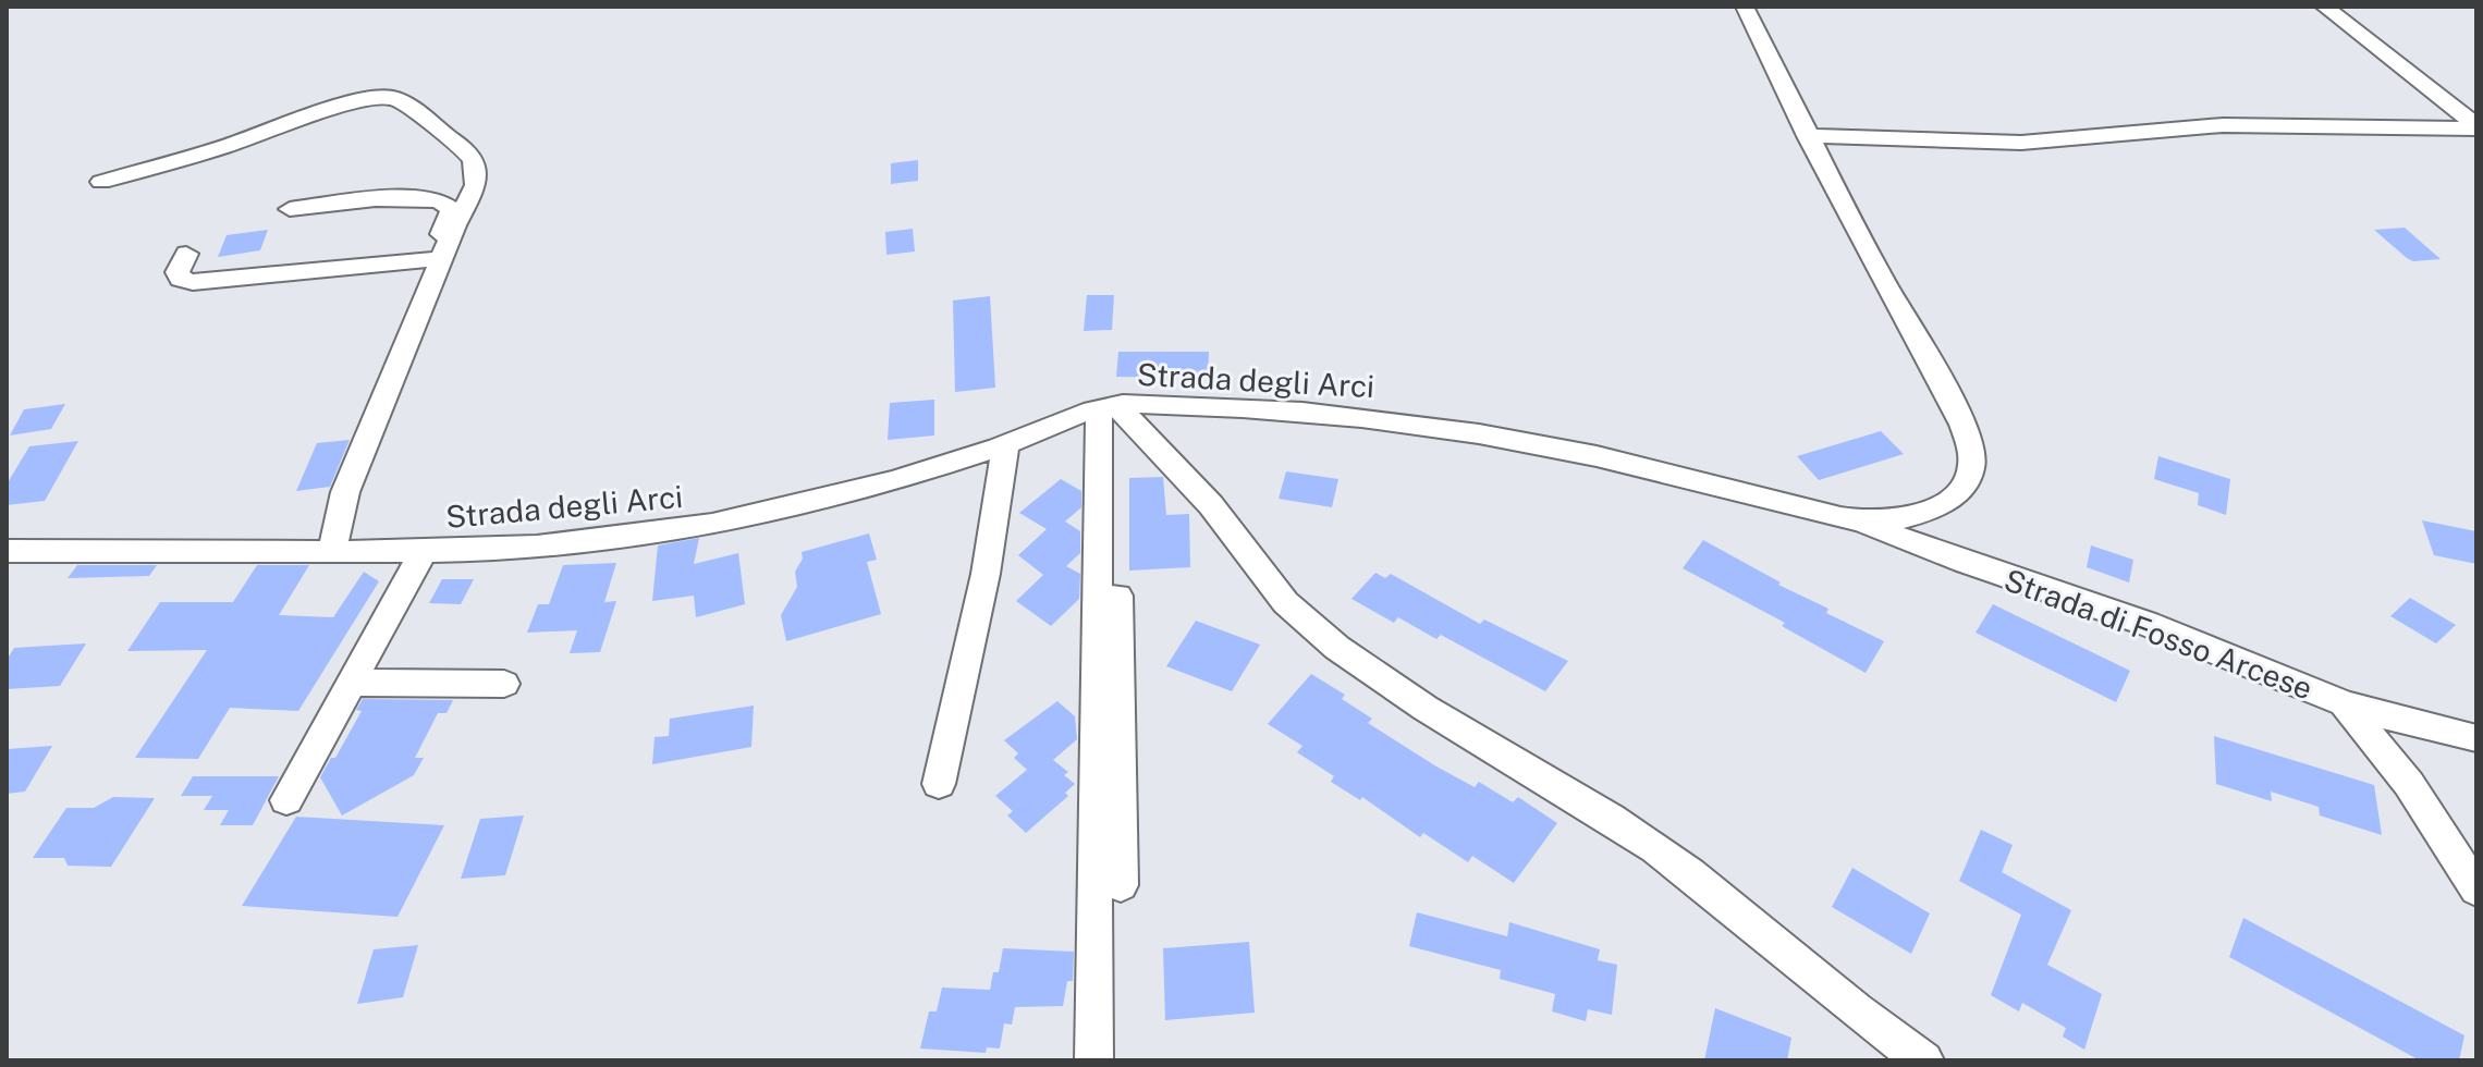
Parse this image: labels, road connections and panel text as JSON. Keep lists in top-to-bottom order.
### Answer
{
  "streets": {
    "street": ["Strada degli Arci", "Strada di Fosso Arcese"]
  },
  "crossings": [
    ["Strada degli Arci", "Strada di Fosso Arcese"]
  ]
}
